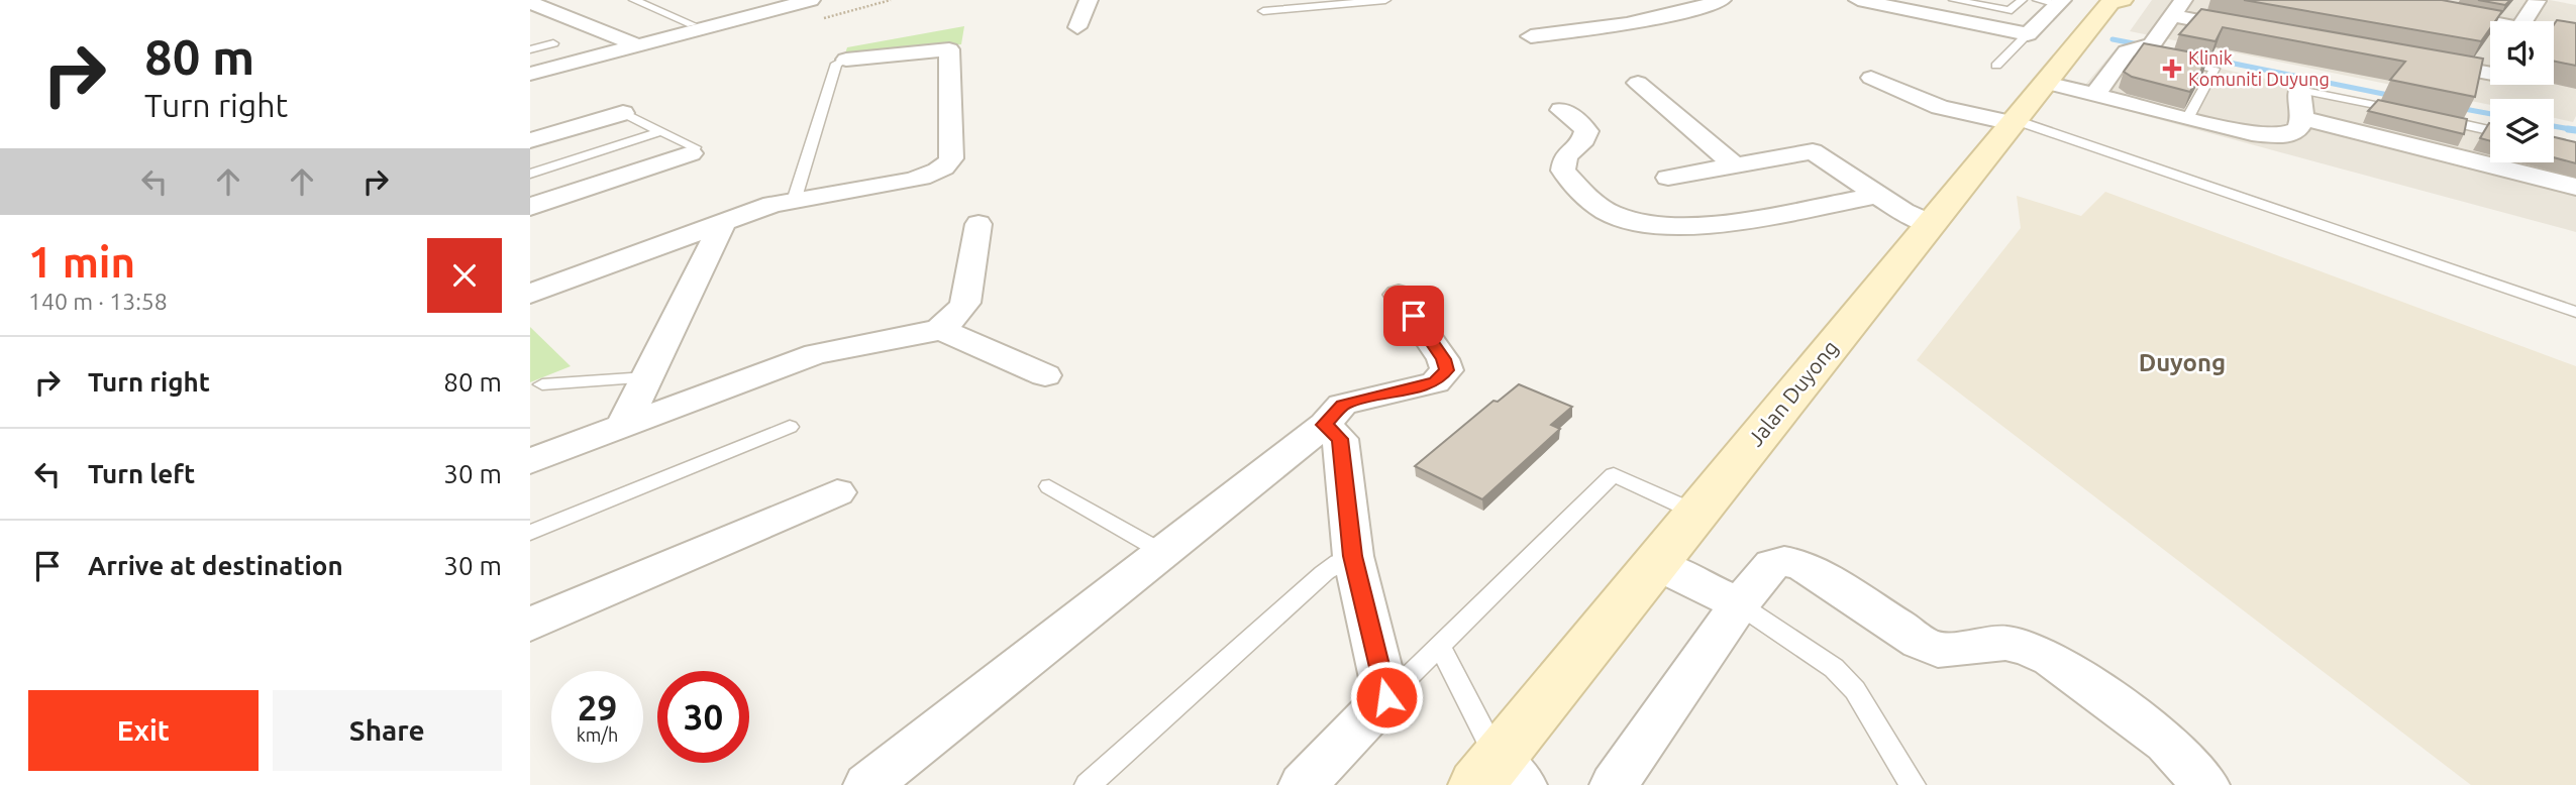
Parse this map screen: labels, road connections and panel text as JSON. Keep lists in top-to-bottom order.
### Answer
{
  "streets": {
    "main road": ["Jalan Duyong"]
  },
  "districts": ["Duyong"],
  "places": {
    "health": ["Klinik Komuniti Duyung"]
  },
  "page": {
    "turn": ["80 m", "Turn right"],
    "heading": ["1 min", "140 m · 13:58"],
    "list": [
      {
        "name": "Turn right",
        "value": "80 m"
      },
      {
        "name": "Turn left",
        "value": "30 m"
      },
      {
        "name": "Arrive at destination",
        "value": "30 m"
      }
    ],
    "speed": "29 km/h",
    "limit": "30",
    "buttons": ["Exit", "Share"]
  }
}
